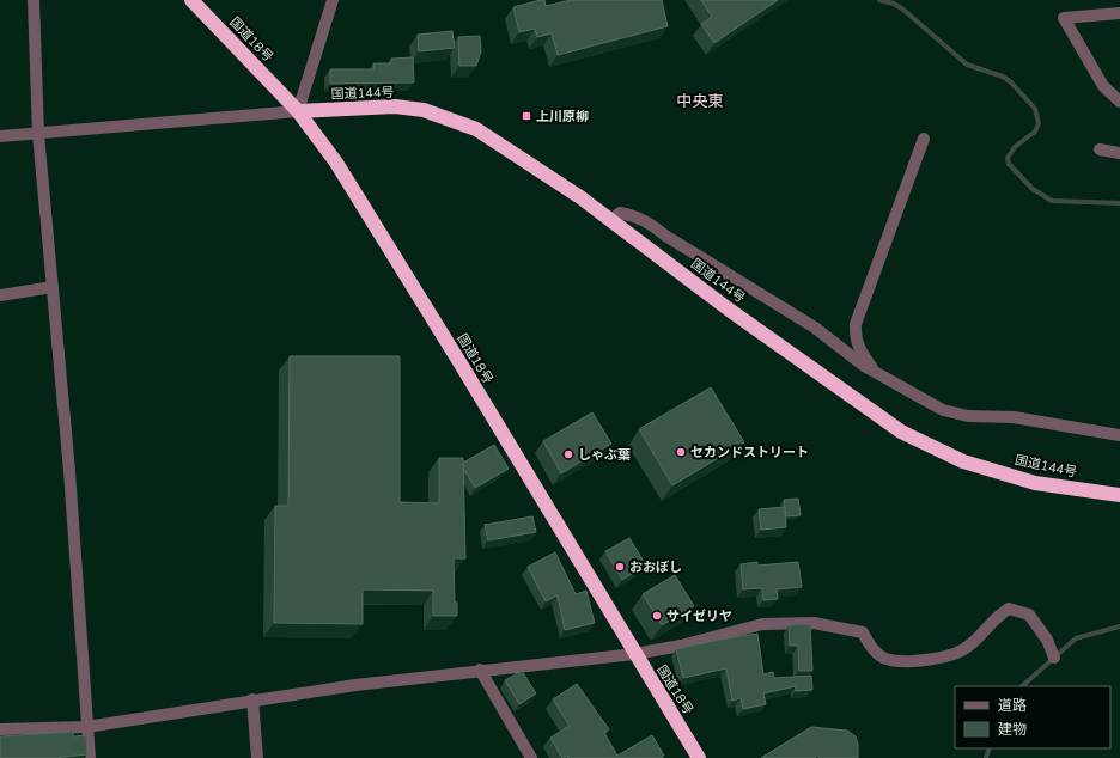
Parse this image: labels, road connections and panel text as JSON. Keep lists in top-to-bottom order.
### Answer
{
  "streets": {
    "highway": ["国道18号", "国道144号"]
  },
  "crossings": [
    ["国道18号", "国道144号"]
  ],
  "districts": ["中央東"],
  "places": {
    "transit": ["上川原柳"],
    "other": [
      "セカンドストリート",
      "しゃぶ葉",
      "おおぼし",
      "サイゼリヤ"
    ]
  },
  "legend": ["道路", "建物"]
}
